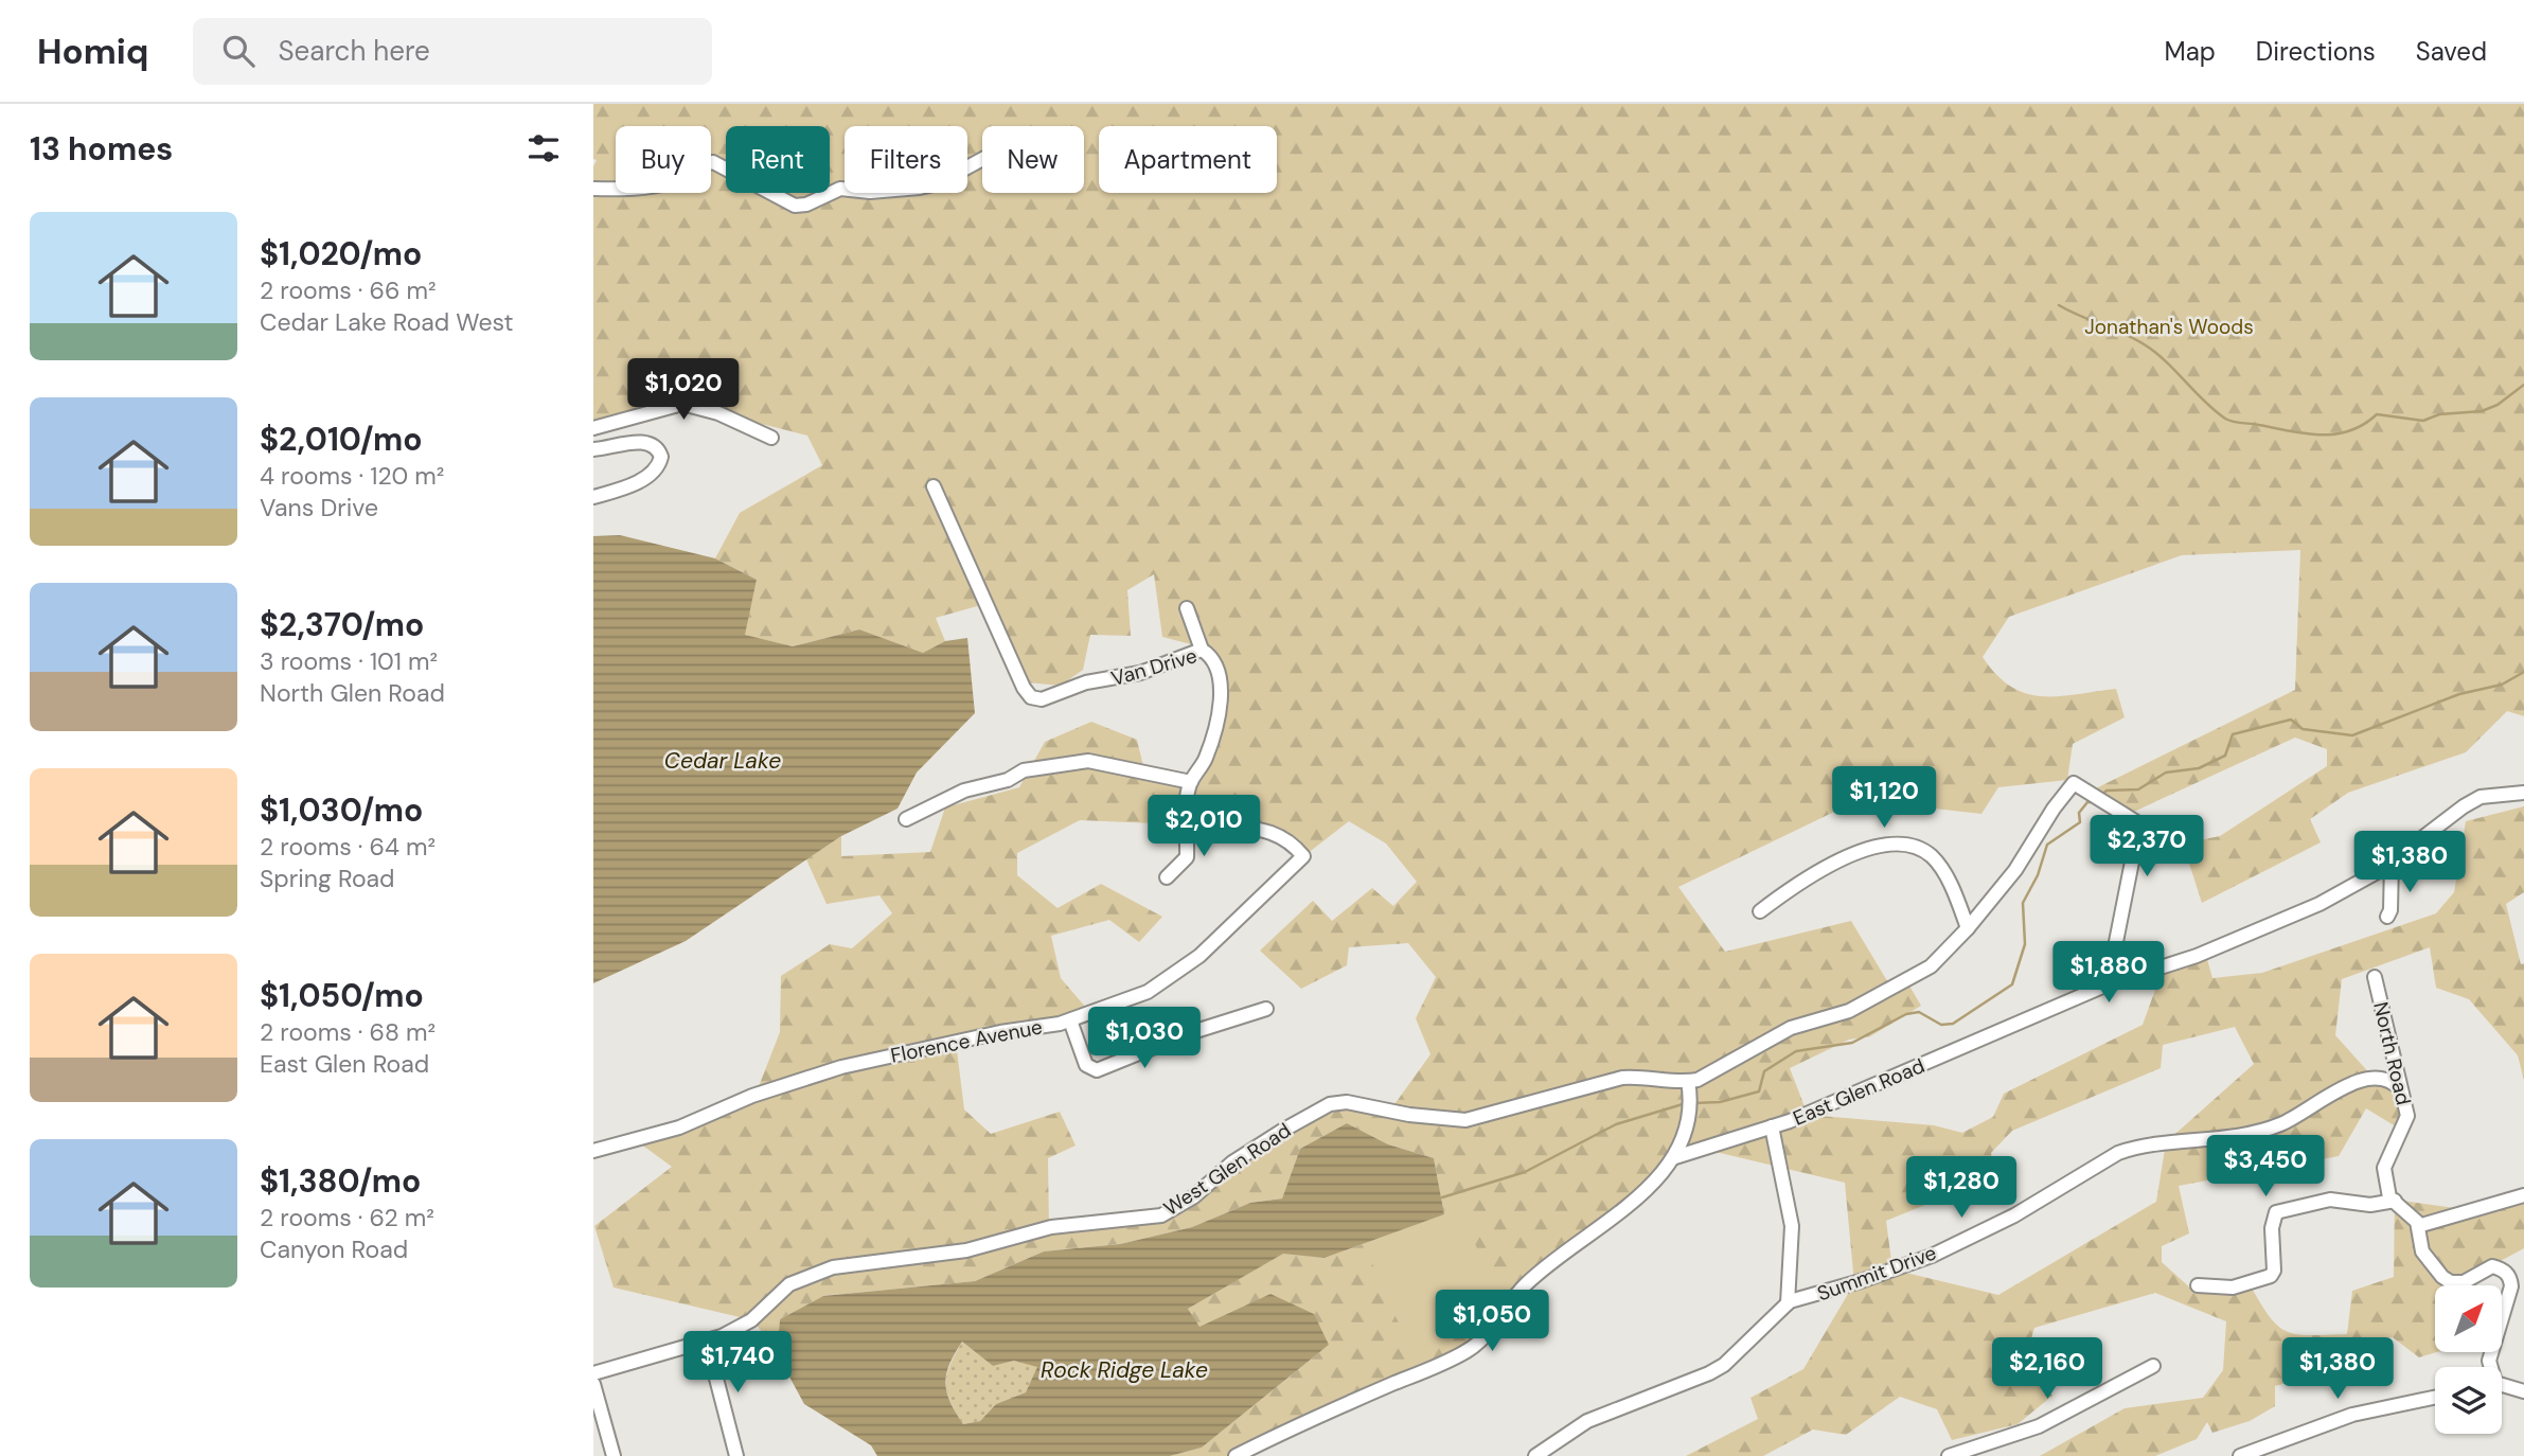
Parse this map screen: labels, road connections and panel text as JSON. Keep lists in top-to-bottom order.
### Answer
{
  "streets": {
    "street": [
      "Van Drive",
      "Florence Avenue",
      "North Road",
      "East Glen Road",
      "West Glen Road",
      "Summit Drive"
    ]
  },
  "crossings": [
    ["Van Drive", "Florence Avenue"],
    ["North Road", "Summit Drive"]
  ],
  "water": ["Cedar Lake", "Rock Ridge Lake"],
  "parks": ["Jonathan's Woods"],
  "north": "top right",
  "page": {
    "header": "Homiq",
    "search": "Search here",
    "nav": ["Map", "Directions", "Saved"],
    "heading": "13 homes",
    "chip": [
      "Buy",
      "Rent",
      "Filters",
      "New",
      "Apartment"
    ],
    "list": [
      {
        "name": "$1,020/mo",
        "note": "2 rooms · 66 m² · Cedar Lake Road West"
      },
      {
        "name": "$2,010/mo",
        "note": "4 rooms · 120 m² · Vans Drive"
      },
      {
        "name": "$2,370/mo",
        "note": "3 rooms · 101 m² · North Glen Road"
      },
      {
        "name": "$1,030/mo",
        "note": "2 rooms · 64 m² · Spring Road"
      },
      {
        "name": "$1,050/mo",
        "note": "2 rooms · 68 m² · East Glen Road"
      },
      {
        "name": "$1,380/mo",
        "note": "2 rooms · 62 m² · Canyon Road"
      }
    ],
    "price": [
      "$1,020",
      "$1,120",
      "$2,010",
      "$2,370",
      "$1,380",
      "$1,880",
      "$1,030",
      "$3,450",
      "$1,280",
      "$1,050",
      "$1,740",
      "$2,160",
      "$1,380"
    ]
  }
}
